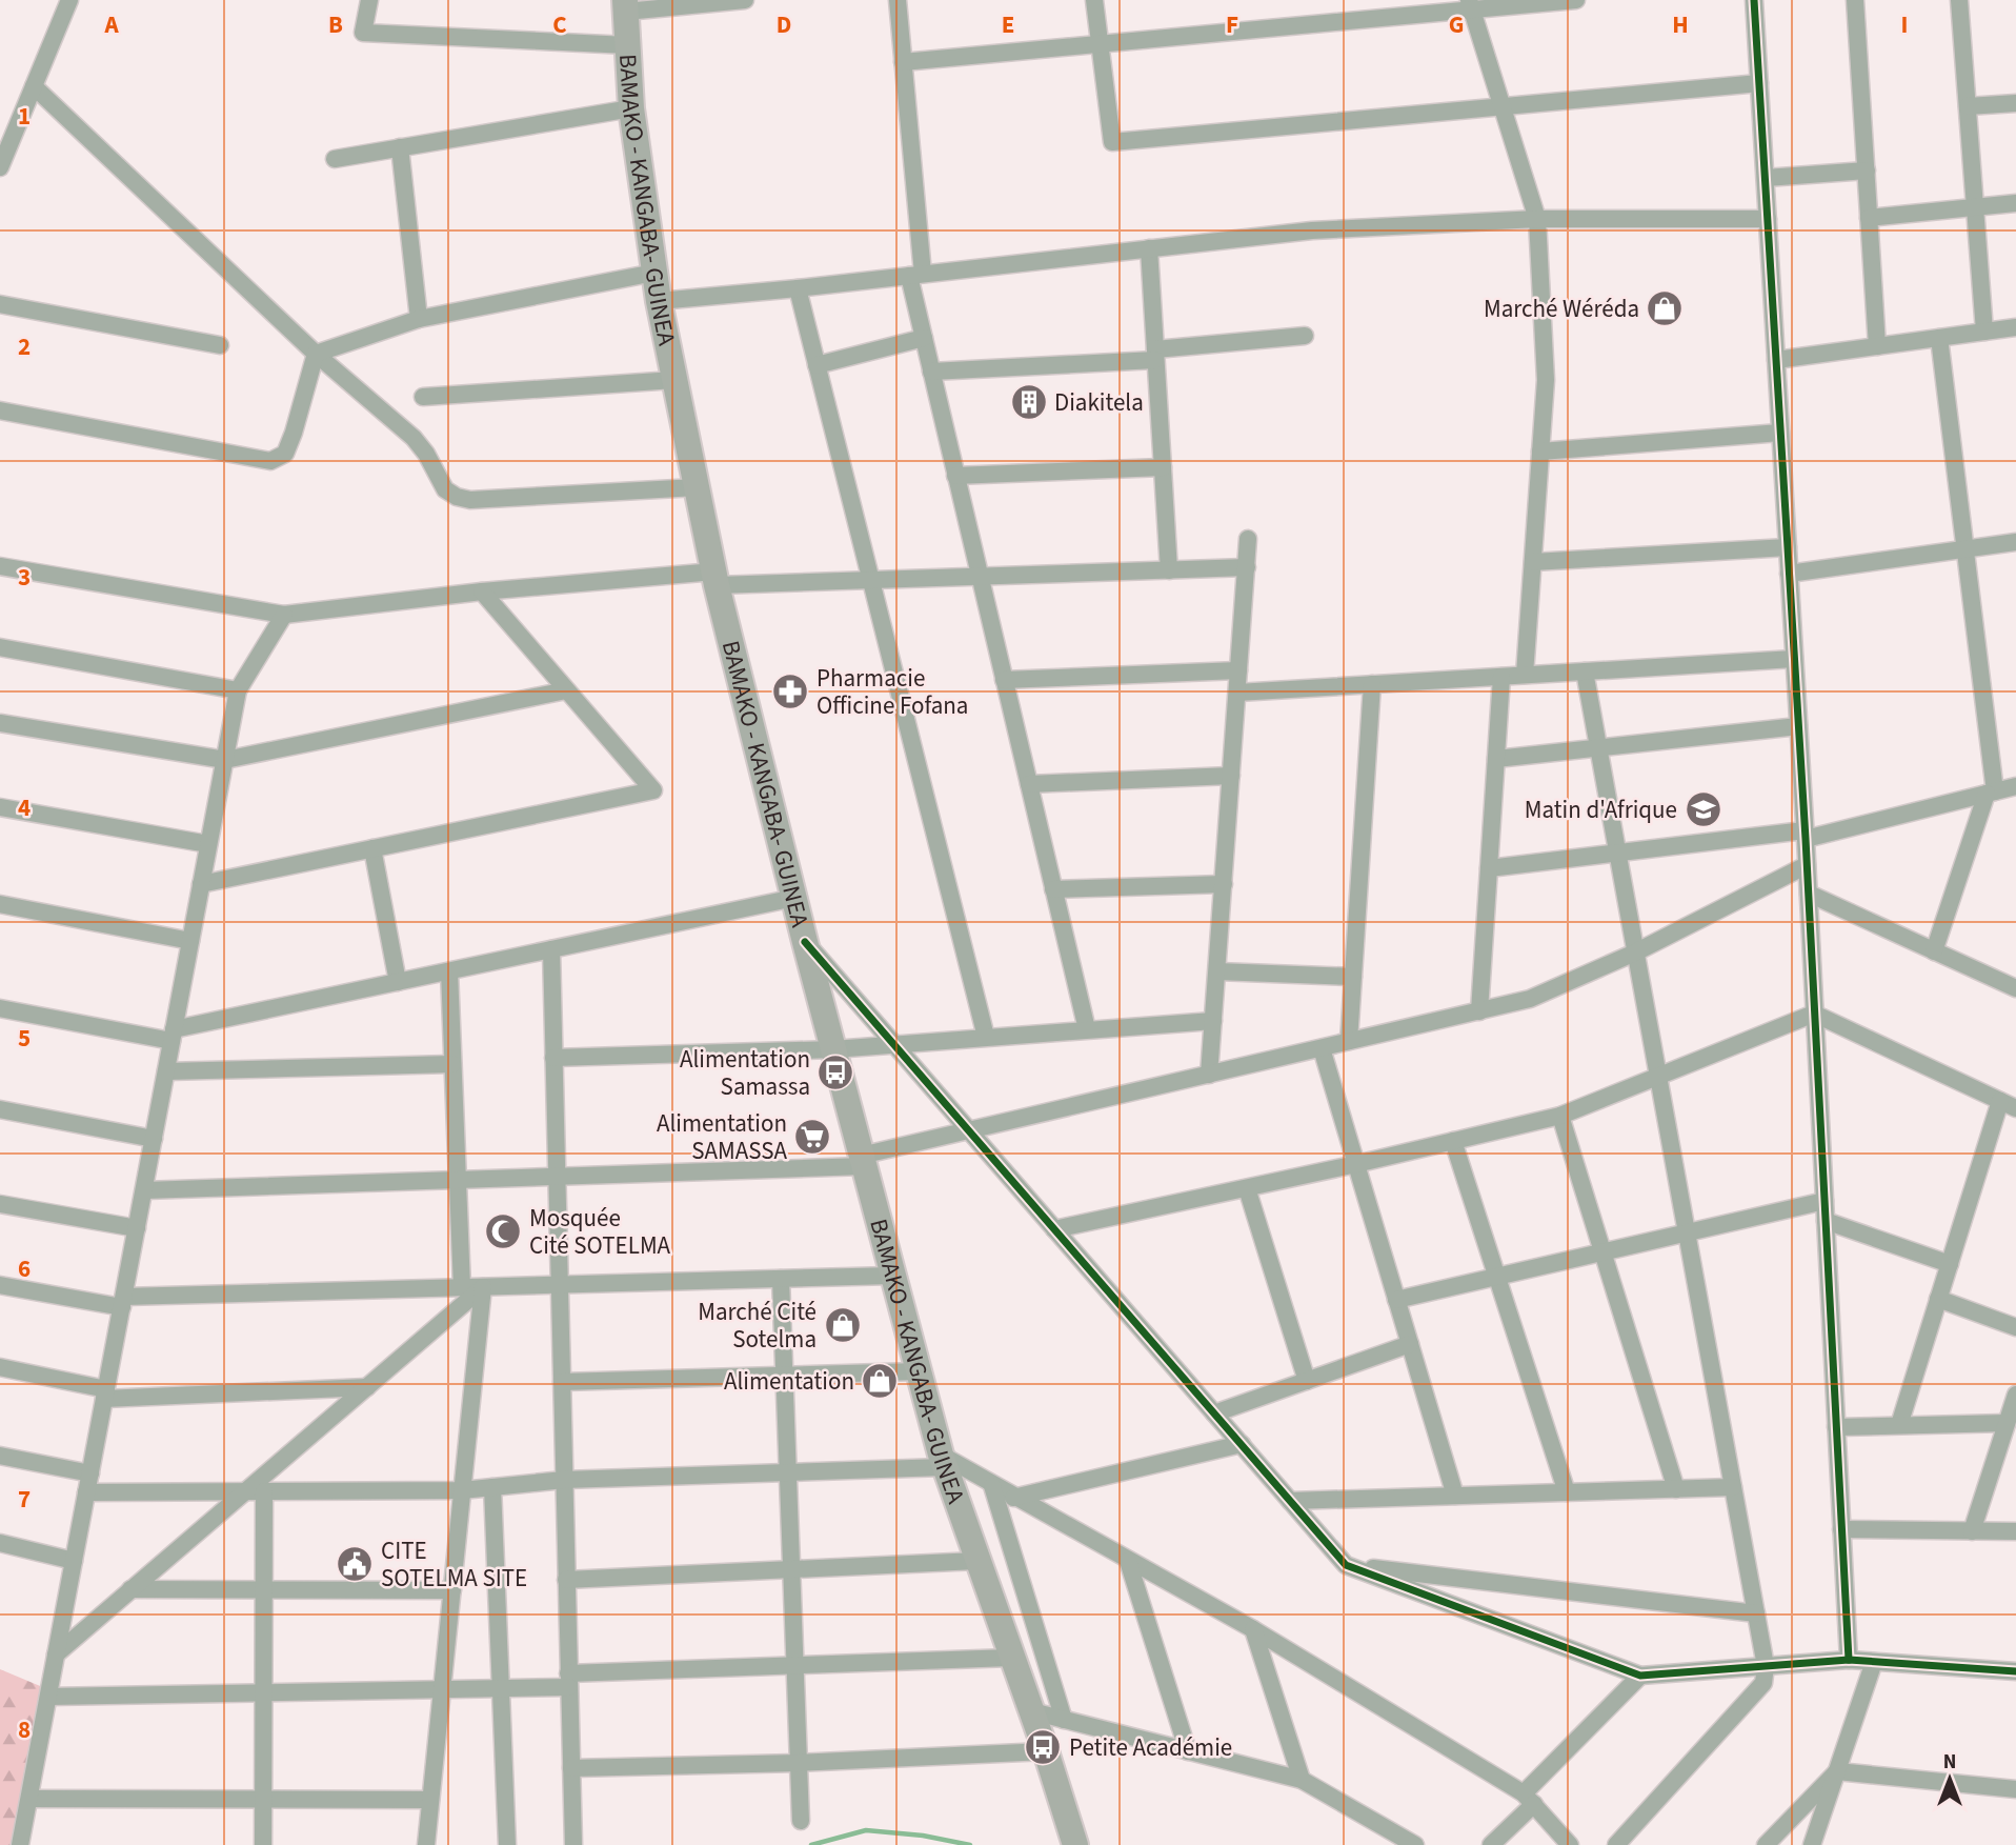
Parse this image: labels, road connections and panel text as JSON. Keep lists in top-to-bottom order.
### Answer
{
  "streets": {
    "main road": ["BAMAKO - KANGABA- GUINEA"]
  },
  "places": {
    "shop": ["Marché Wéréda", "Marché Cité Sotelma", "Alimentation"],
    "building": ["Diakitela"],
    "pharmacy": ["Pharmacie Officine Fofana"],
    "school or university": ["Matin d'Afrique"],
    "bus stop": ["Alimentation Samassa", "Petite Académie"],
    "supermarket": ["Alimentation SAMASSA"],
    "mosque": ["Mosquée Cité SOTELMA"],
    "public building": ["CITE SOTELMA SITE"]
  },
  "north": "top",
  "grid": {
    "columns": [
      "A",
      "B",
      "C",
      "D",
      "E",
      "F",
      "G",
      "H",
      "I"
    ],
    "rows": [
      "1",
      "2",
      "3",
      "4",
      "5",
      "6",
      "7",
      "8"
    ]
  }
}
